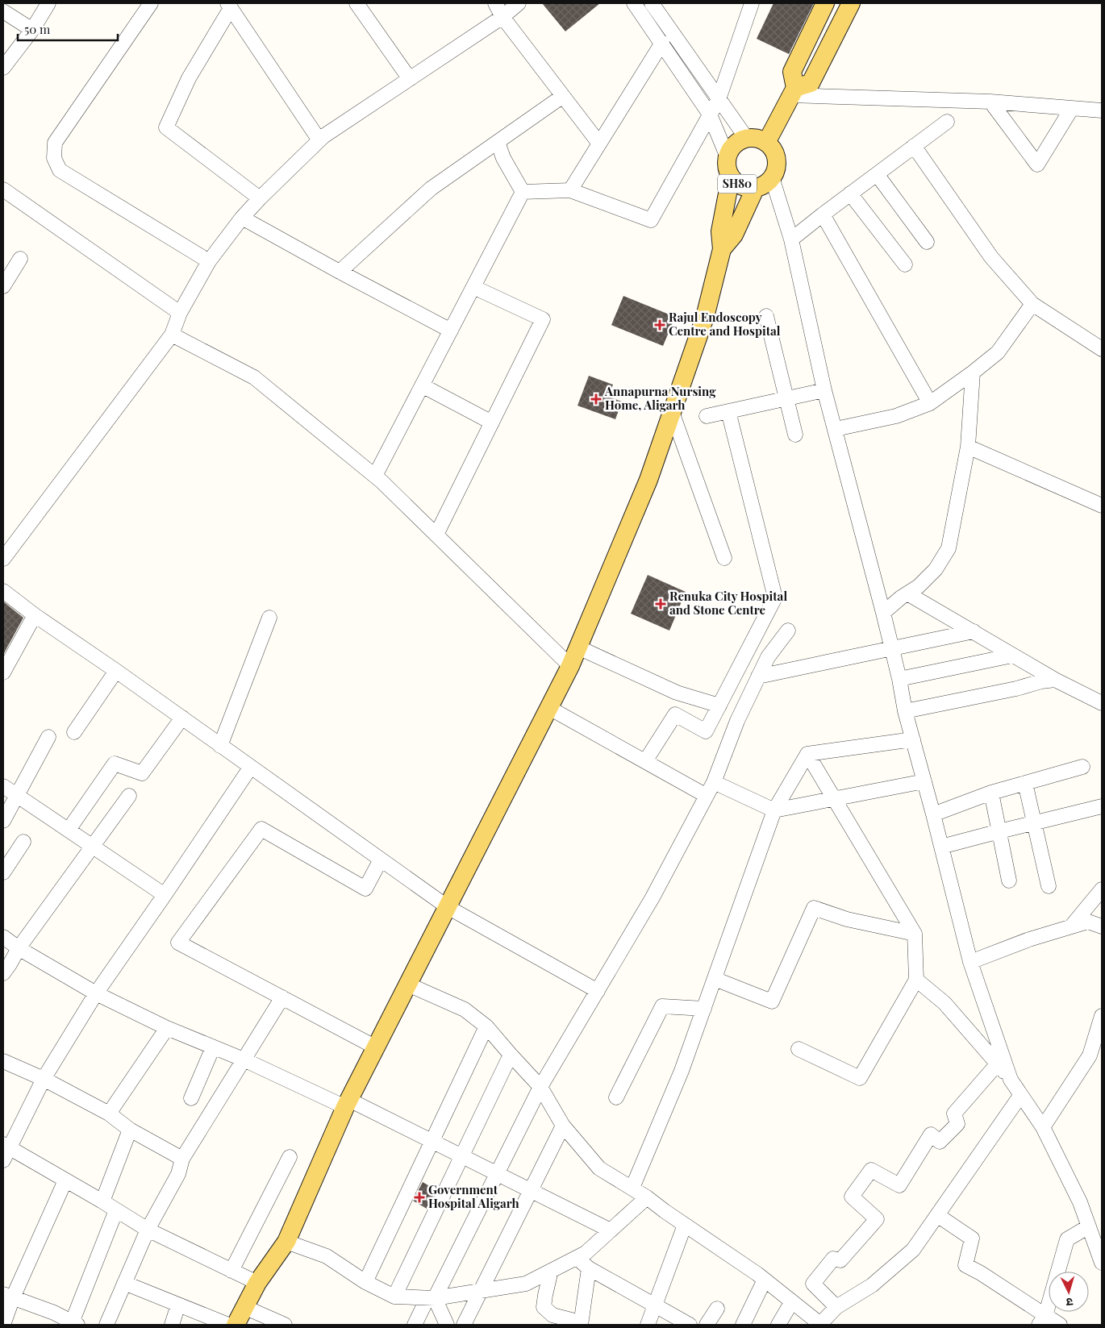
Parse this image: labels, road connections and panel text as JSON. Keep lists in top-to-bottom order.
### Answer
{
  "streets": {
    "main road": ["SH80"]
  },
  "places": {
    "health": [
      "Rajul Endoscopy Centre and Hospital",
      "Annapurna Nursing Home, Aligarh",
      "Renuka City Hospital and Stone Centre",
      "Government Hospital Aligarh"
    ]
  },
  "scale_bar": "50 m",
  "north": "bottom"
}
